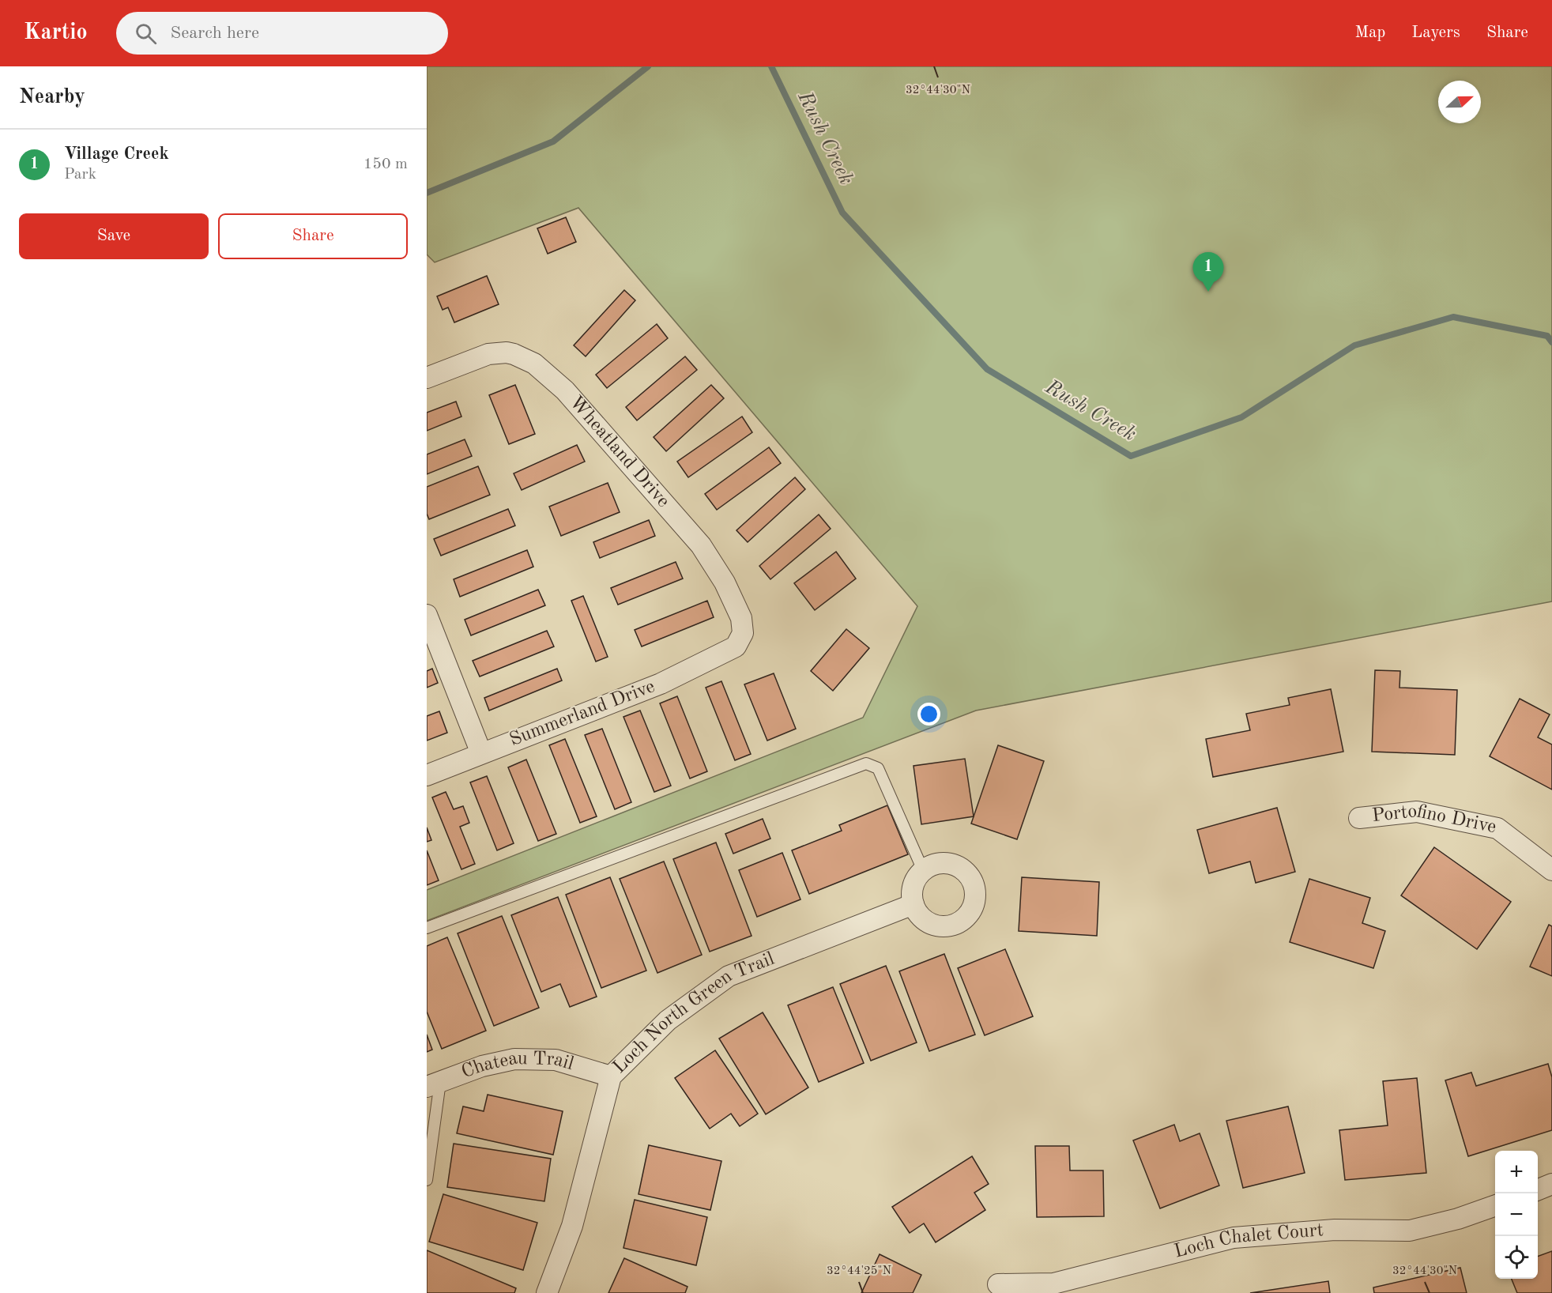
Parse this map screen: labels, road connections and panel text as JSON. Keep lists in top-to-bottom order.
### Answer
{
  "streets": {
    "street": [
      "Wheatland Drive",
      "Summerland Drive",
      "Portofino Drive",
      "Loch North Green Trail",
      "Chateau Trail",
      "Loch Chalet Court"
    ]
  },
  "crossings": [
    ["Wheatland Drive", "Summerland Drive"],
    ["Loch North Green Trail", "Chateau Trail"]
  ],
  "water": ["Rush Creek"],
  "north": "right",
  "page": {
    "header": "Kartio",
    "search": "Search here",
    "nav": ["Map", "Layers", "Share"],
    "heading": "Nearby",
    "list": [
      {
        "mark": "1",
        "name": "Village Creek",
        "note": "Park",
        "value": "150 m"
      }
    ],
    "buttons": ["Save", "Share"],
    "pins": "1",
    "map_buttons": ["+", "−"]
  },
  "coordinates": ["32°44'30\"N", "32°44'25\"N"]
}
